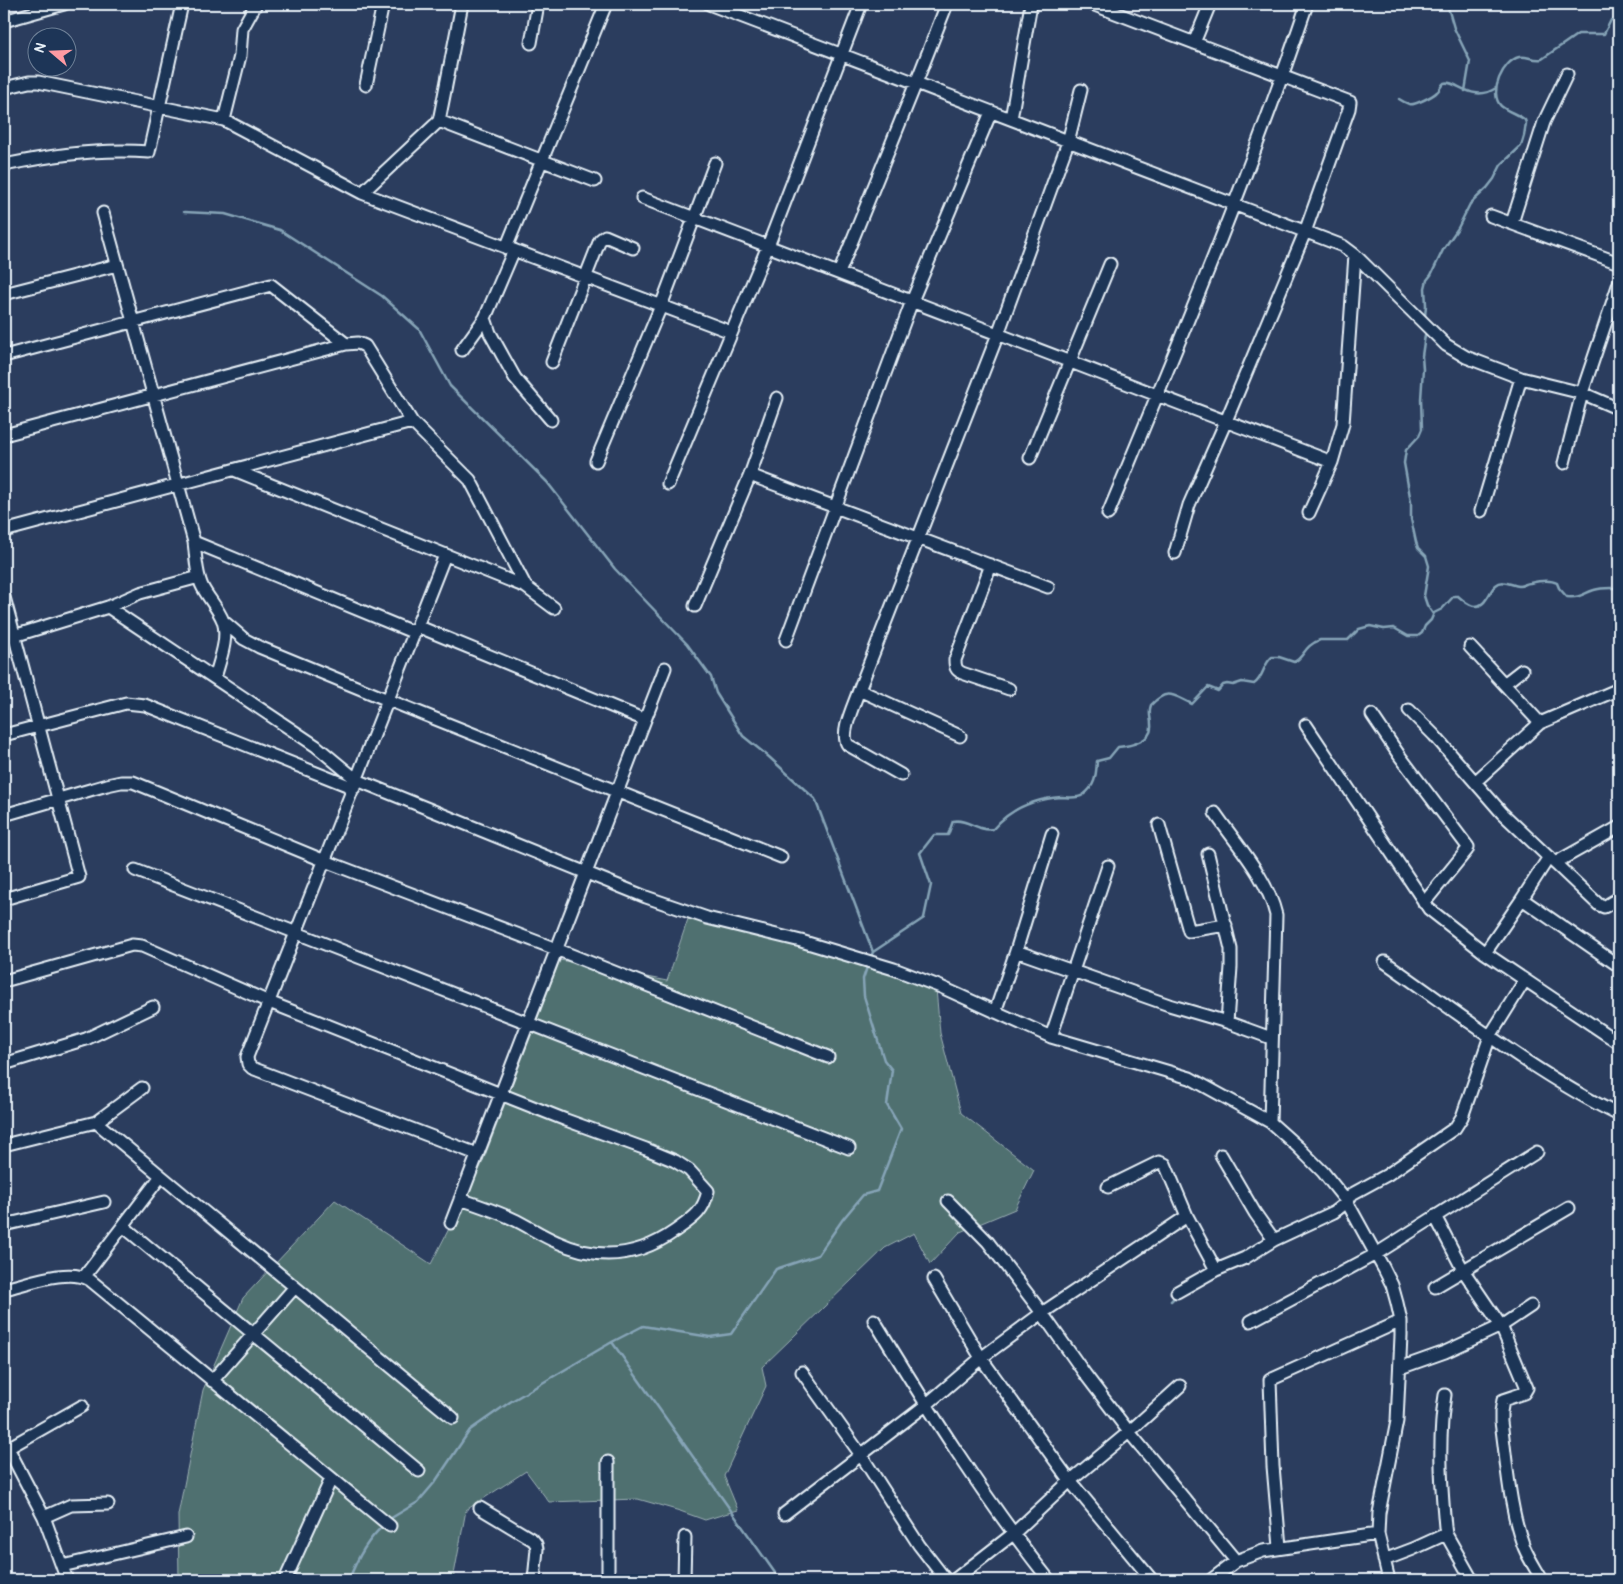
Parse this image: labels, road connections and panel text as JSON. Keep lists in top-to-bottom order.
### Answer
{
  "north": "left"
}
